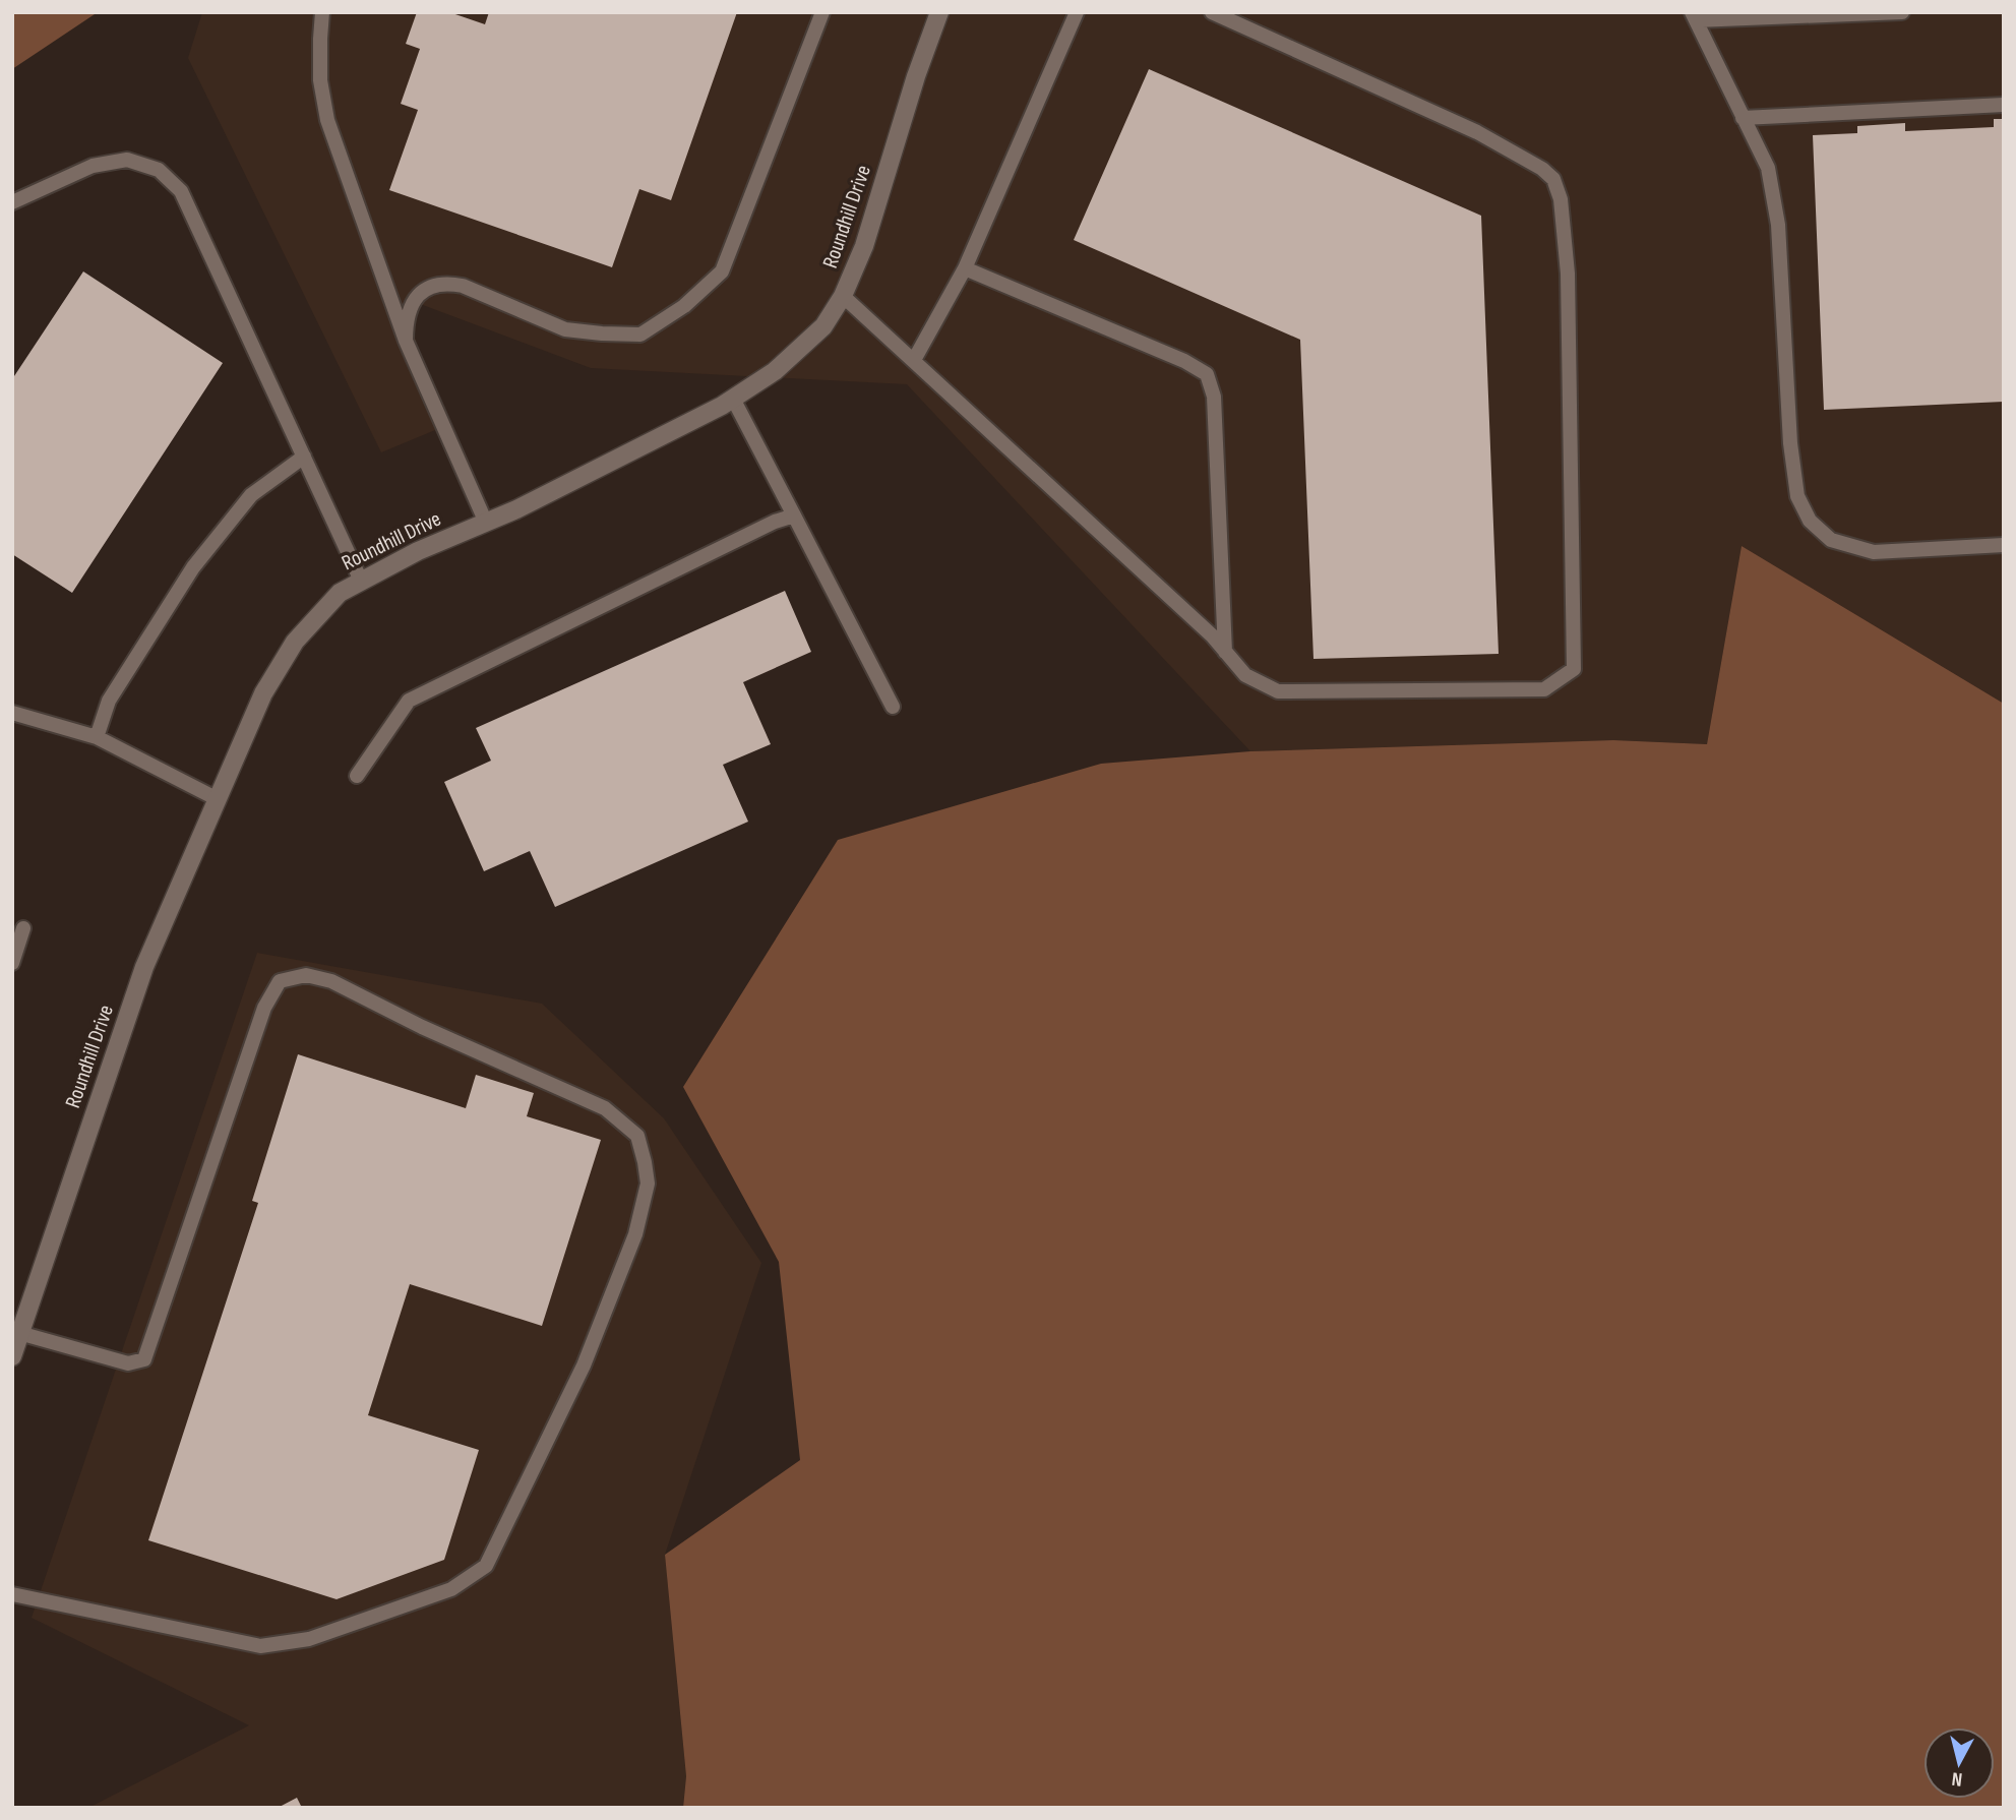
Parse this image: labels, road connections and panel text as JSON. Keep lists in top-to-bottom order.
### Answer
{
  "streets": {
    "street": ["Roundhill Drive"]
  },
  "north": "bottom"
}
